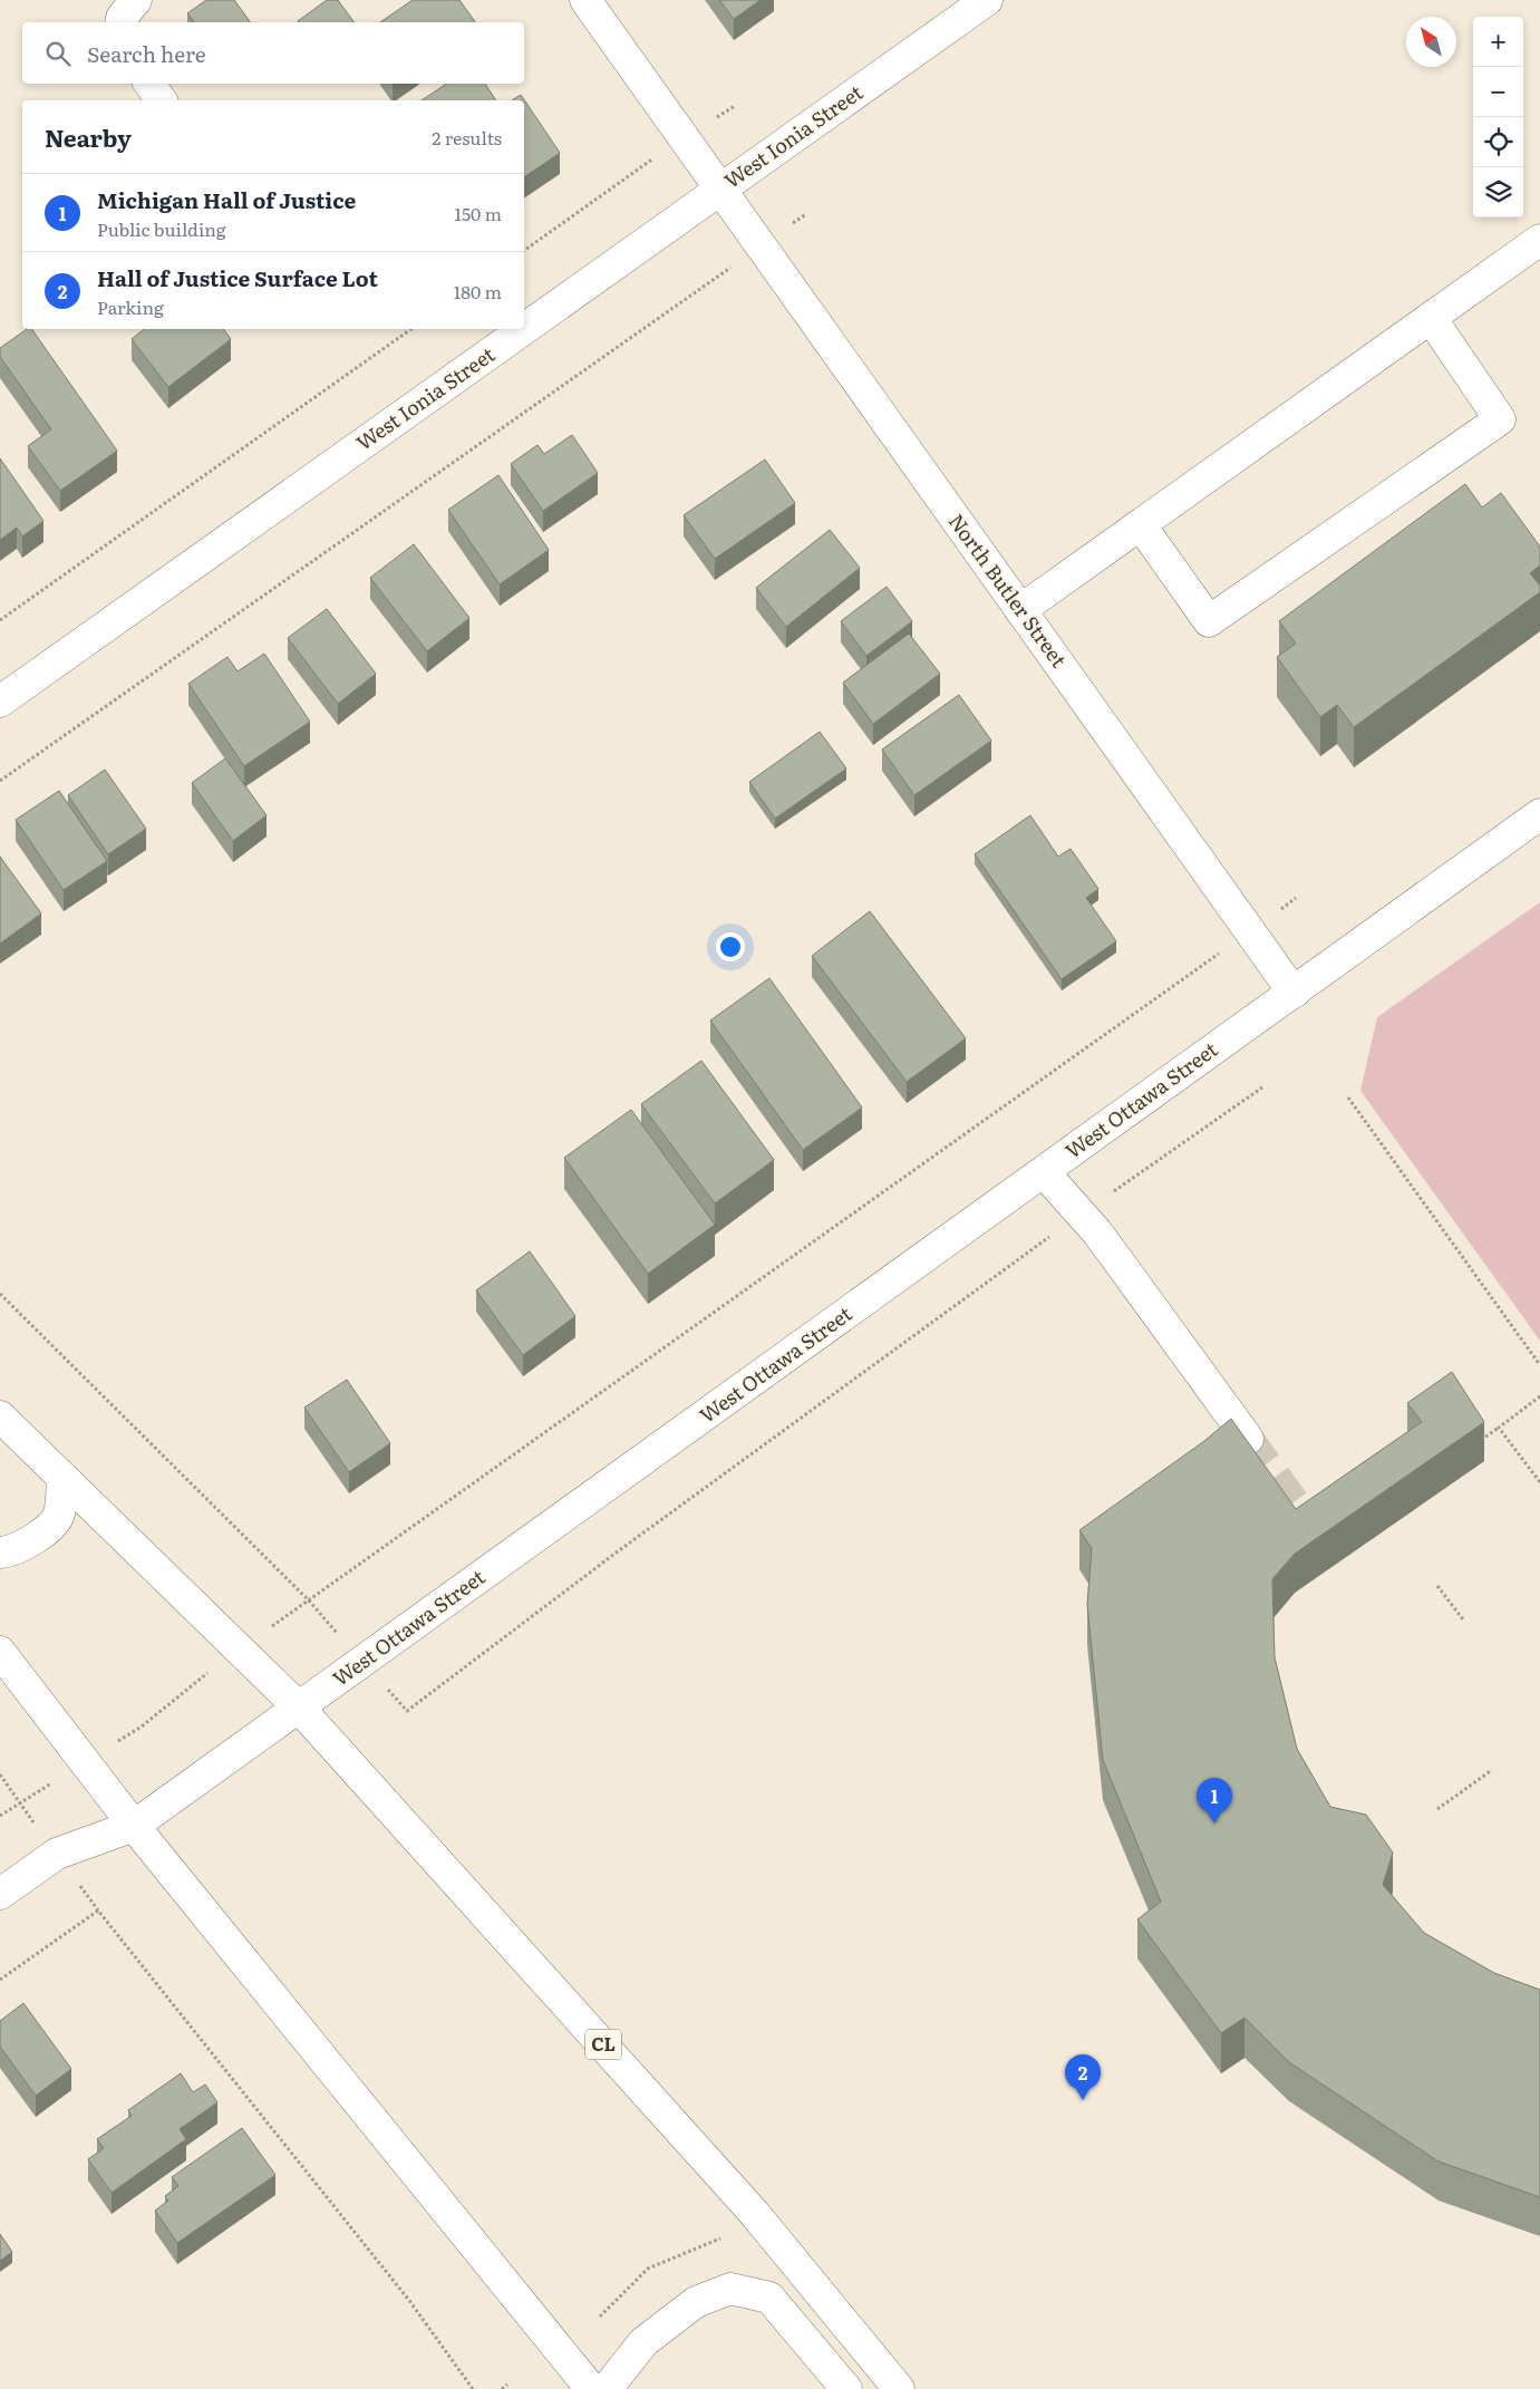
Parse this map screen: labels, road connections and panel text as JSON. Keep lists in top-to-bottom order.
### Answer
{
  "streets": {
    "main road": [
      "West Ionia Street",
      "North Butler Street",
      "West Ottawa Street",
      "CL"
    ]
  },
  "crossings": [
    ["West Ionia Street", "North Butler Street"],
    ["North Butler Street", "West Ottawa Street"],
    ["West Ottawa Street", "CL"]
  ],
  "north": "top left",
  "page": {
    "map_buttons": ["+", "−"],
    "search": "Search here",
    "heading": ["Nearby", "2 results"],
    "list": [
      {
        "mark": "1",
        "name": "Michigan Hall of Justice",
        "note": "Public building",
        "value": "150 m"
      },
      {
        "mark": "2",
        "name": "Hall of Justice Surface Lot",
        "note": "Parking",
        "value": "180 m"
      }
    ],
    "pins": ["1", "2"]
  }
}
